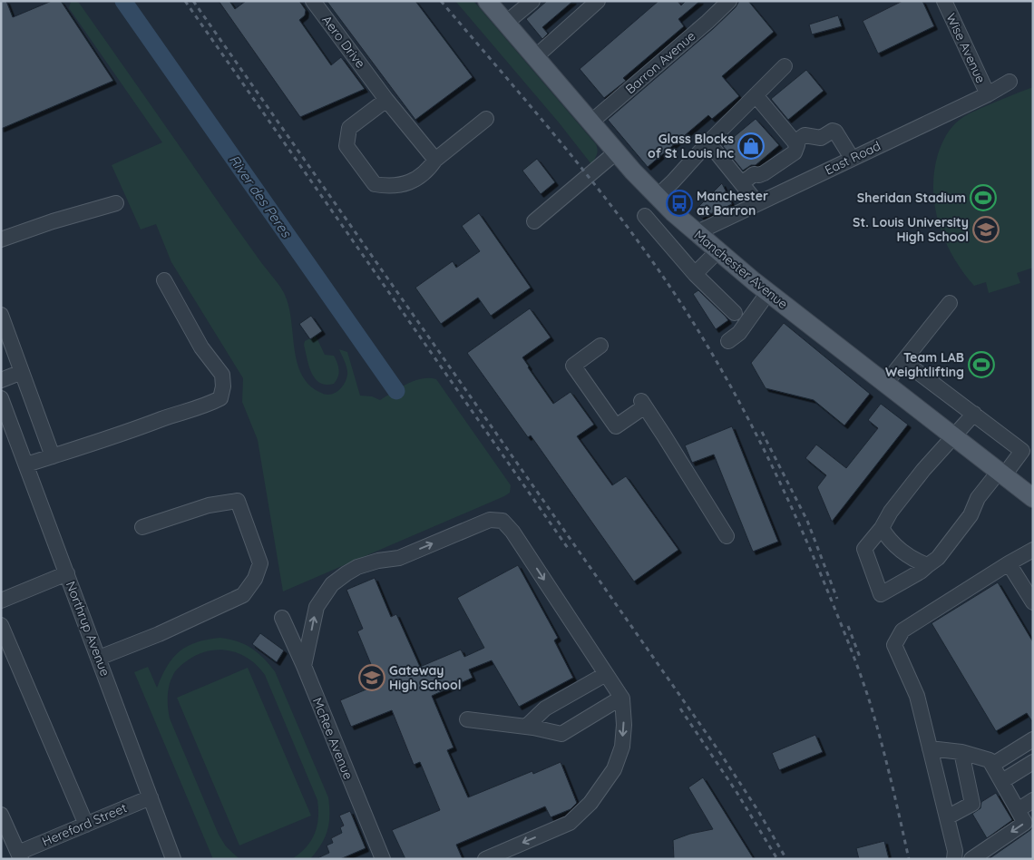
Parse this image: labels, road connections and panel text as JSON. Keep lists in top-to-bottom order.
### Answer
{
  "streets": {
    "main road": ["Manchester Avenue"],
    "street": [
      "Aero Drive",
      "Wise Avenue",
      "Barron Avenue",
      "East Road",
      "Northrup Avenue",
      "McRee Avenue",
      "Hereford Street"
    ]
  },
  "crossings": [
    ["Wise Avenue", "East Road"],
    ["Barron Avenue", "Manchester Avenue"],
    ["East Road", "Manchester Avenue"],
    ["Northrup Avenue", "Hereford Street"]
  ],
  "water": ["River des Peres"],
  "places": {
    "shop": ["Glass Blocks of St Louis Inc"],
    "sports": ["Sheridan Stadium", "Team LAB Weightlifting"],
    "bus stop": ["Manchester at Barron"],
    "school or university": ["St. Louis University High School", "Gateway High School"]
  }
}
